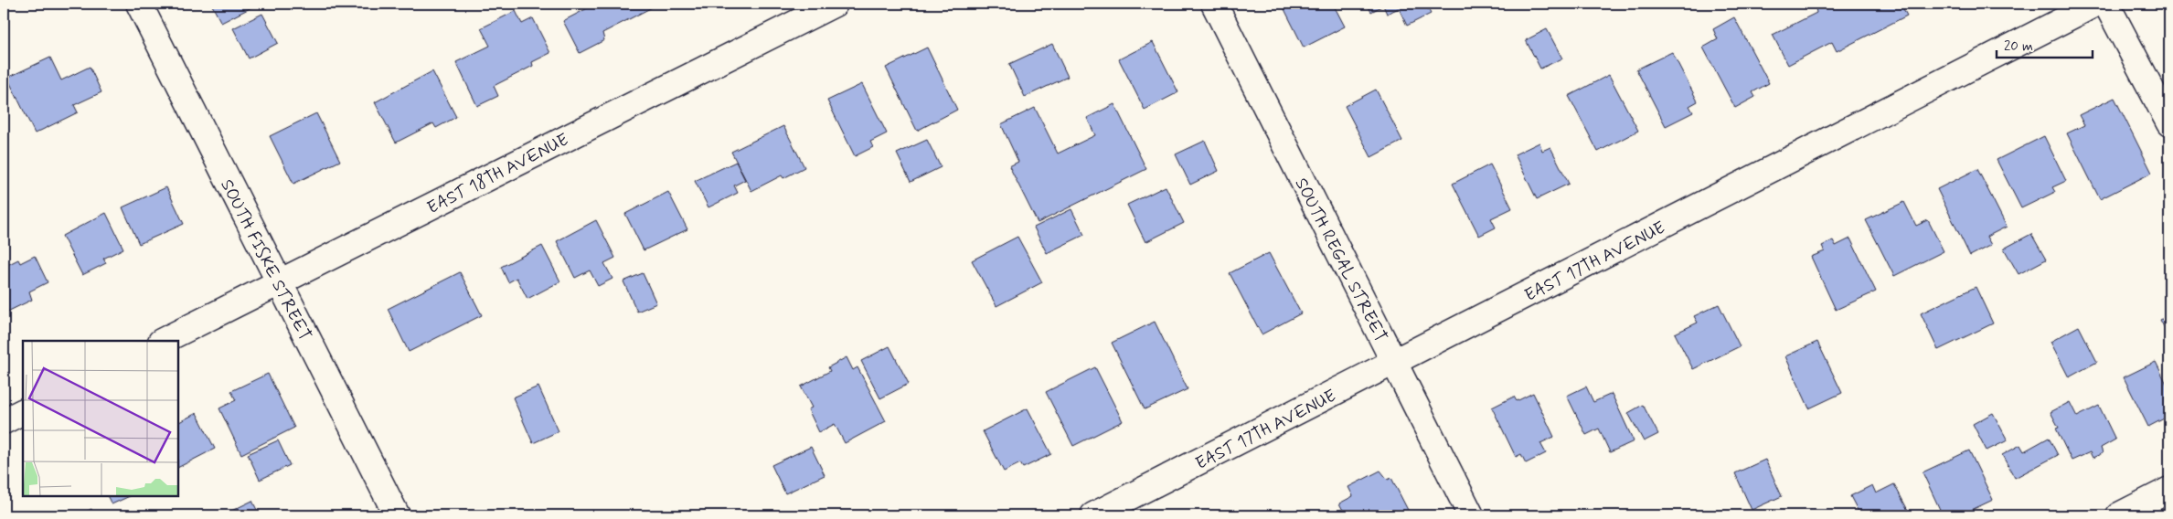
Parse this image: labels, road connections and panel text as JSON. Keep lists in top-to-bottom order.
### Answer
{
  "streets": {
    "street": [
      "EAST 18TH AVENUE",
      "SOUTH FISKE STREET",
      "SOUTH REGAL STREET",
      "EAST 17TH AVENUE"
    ]
  },
  "crossings": [
    ["EAST 18TH AVENUE", "SOUTH FISKE STREET"],
    ["SOUTH REGAL STREET", "EAST 17TH AVENUE"]
  ],
  "scale_bar": "20 m"
}
